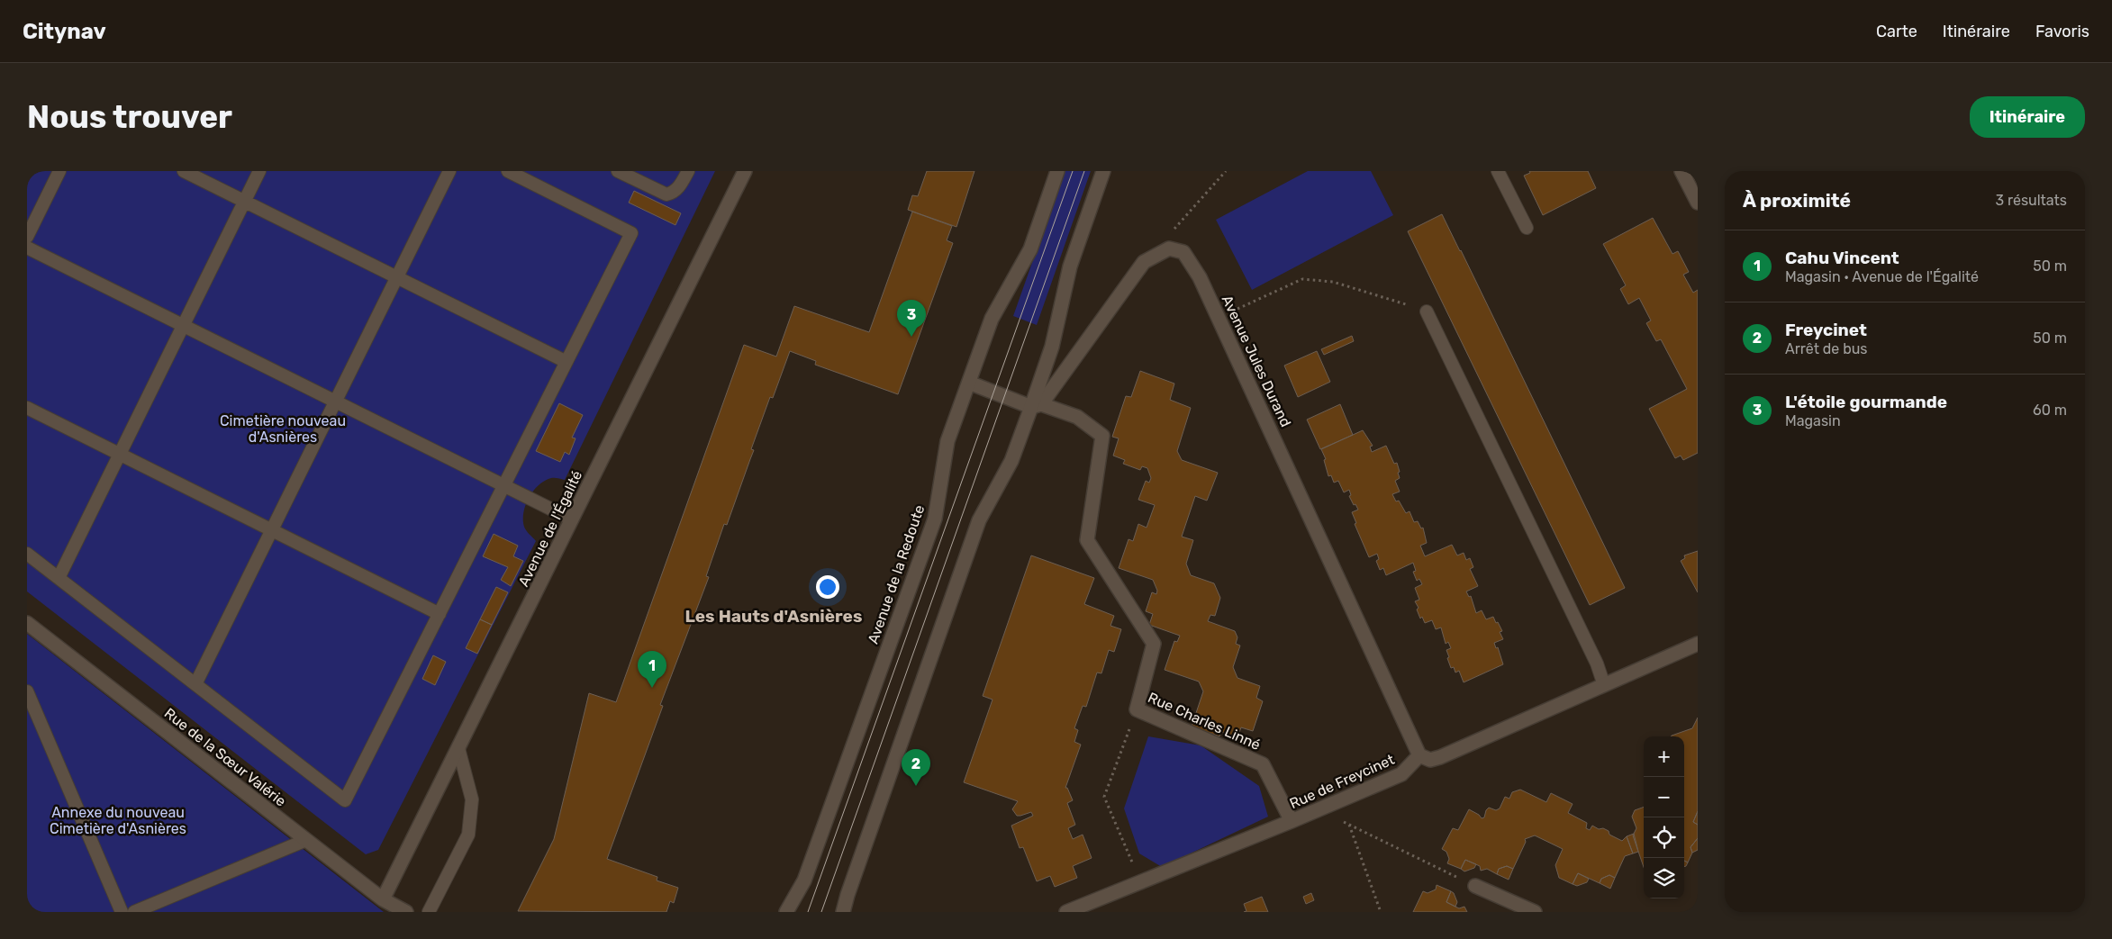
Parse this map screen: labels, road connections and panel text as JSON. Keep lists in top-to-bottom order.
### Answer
{
  "streets": {
    "street": [
      "Avenue Jules Durand",
      "Avenue de l'Égalité",
      "Avenue de la Redoute",
      "Rue Charles Linné",
      "Rue de la Sœur Valérie",
      "Rue de Freycinet"
    ]
  },
  "crossings": [
    ["Avenue Jules Durand", "Rue Charles Linné"],
    ["Avenue Jules Durand", "Rue de Freycinet"],
    ["Avenue de l'Égalité", "Rue de la Sœur Valérie"],
    ["Rue Charles Linné", "Rue de Freycinet"]
  ],
  "districts": ["Les Hauts d'Asnières"],
  "parks": ["Cimetière nouveau d'Asnières", "Annexe du nouveau Cimetière d'Asnières"],
  "page": {
    "header": "Citynav",
    "nav": ["Carte", "Itinéraire", "Favoris"],
    "buttons": "Itinéraire",
    "title": "Nous trouver",
    "heading": ["À proximité", "3 résultats"],
    "list": [
      {
        "mark": "1",
        "name": "Cahu Vincent",
        "note": "Magasin · Avenue de l'Égalité",
        "value": "50 m"
      },
      {
        "mark": "2",
        "name": "Freycinet",
        "note": "Arrêt de bus",
        "value": "50 m"
      },
      {
        "mark": "3",
        "name": "L'étoile gourmande",
        "note": "Magasin",
        "value": "60 m"
      }
    ],
    "pins": ["3", "1", "2"],
    "map_buttons": ["+", "−"]
  }
}
